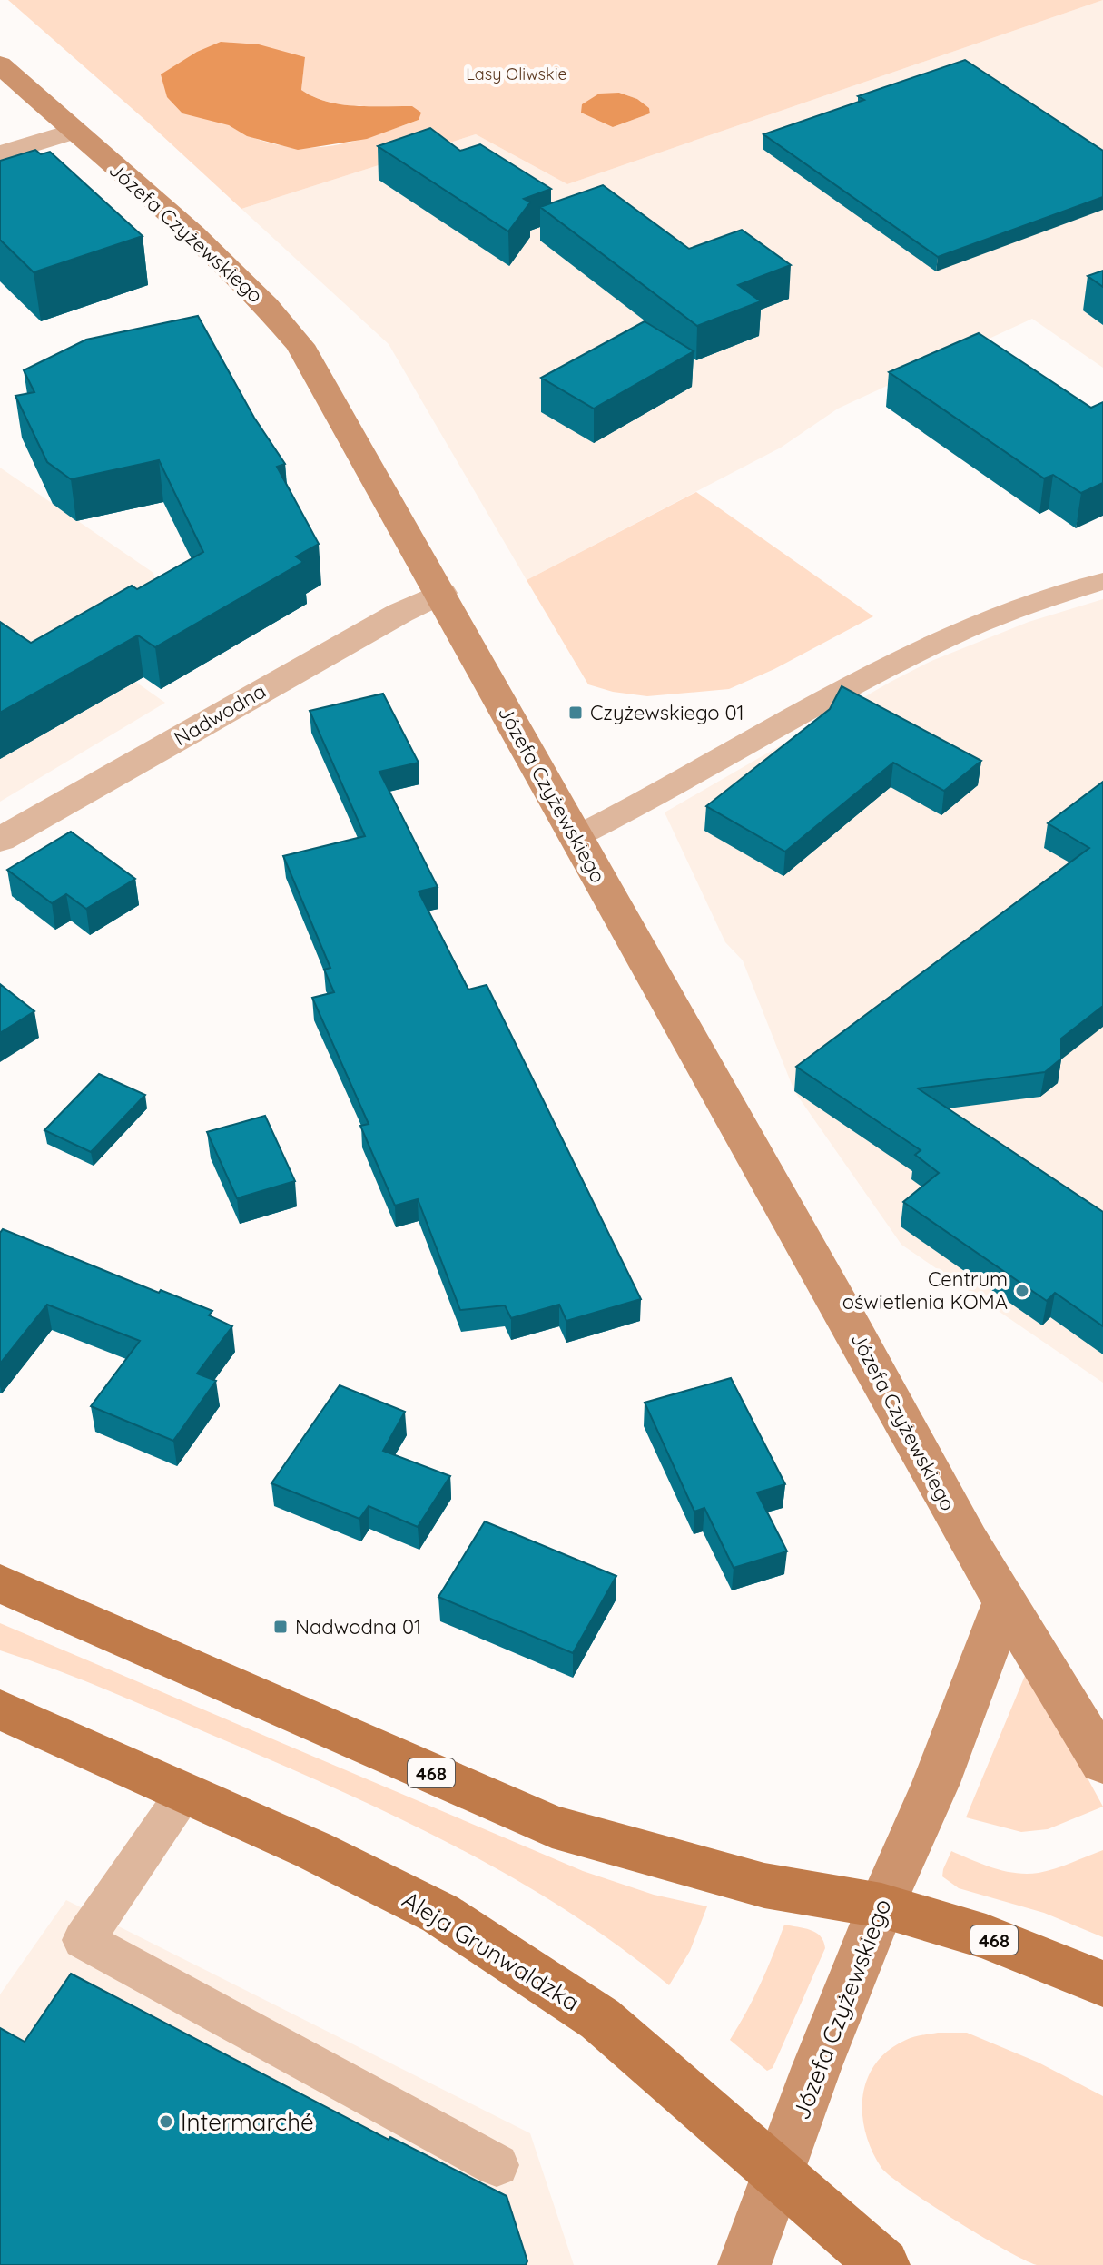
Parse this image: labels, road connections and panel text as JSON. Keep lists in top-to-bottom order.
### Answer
{
  "streets": {
    "main road": ["468", "Aleja Grunwaldzka"],
    "street": ["Józefa Czyżewskiego", "Nadwodna"]
  },
  "crossings": [
    ["Józefa Czyżewskiego", "Nadwodna"],
    ["Józefa Czyżewskiego", "468"],
    ["Józefa Czyżewskiego", "Aleja Grunwaldzka"]
  ],
  "parks": ["Lasy Oliwskie"],
  "places": {
    "transit": ["Czyżewskiego 01", "Nadwodna 01"],
    "other": ["Centrum oświetlenia KOMA", "Intermarché"]
  }
}
